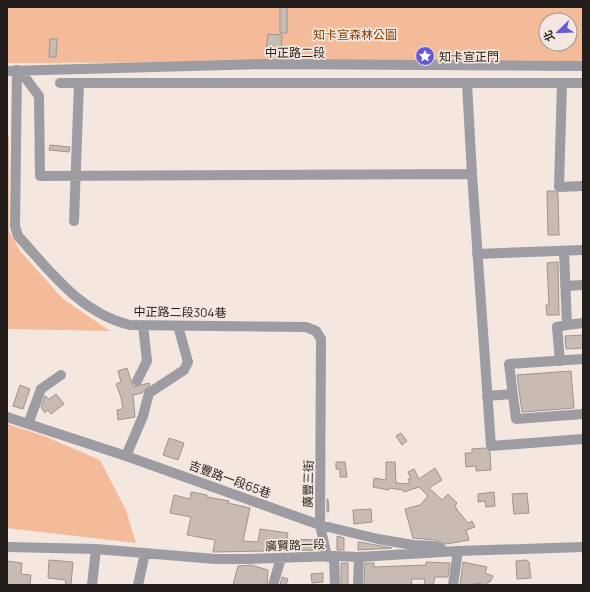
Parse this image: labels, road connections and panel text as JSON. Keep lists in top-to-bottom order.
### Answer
{
  "streets": {
    "street": [
      "中正路二段",
      "中正路二段304巷",
      "吉豐路一段65巷",
      "廣豐三街",
      "廣賢路一段"
    ]
  },
  "crossings": [
    ["中正路二段", "中正路二段304巷"],
    ["中正路二段304巷", "廣豐三街"],
    ["吉豐路一段65巷", "廣豐三街"],
    ["吉豐路一段65巷", "廣賢路一段"],
    ["廣豐三街", "廣賢路一段"]
  ],
  "parks": ["知卡宣森林公園"],
  "places": {
    "place": ["知卡宣正門"]
  },
  "north": "bottom left"
}
